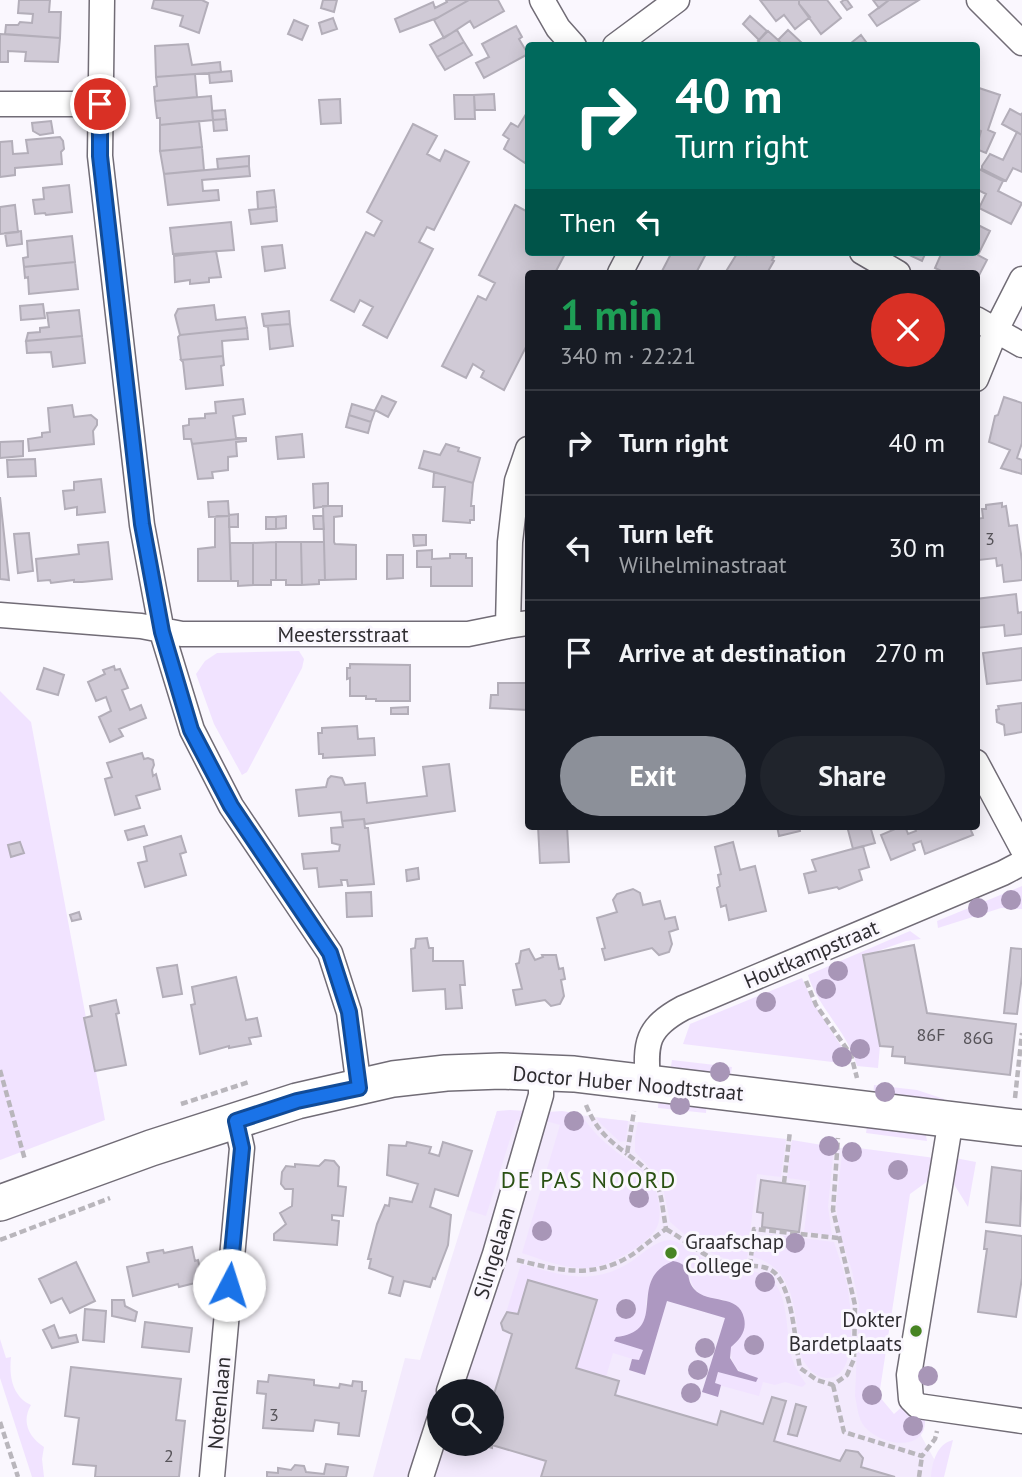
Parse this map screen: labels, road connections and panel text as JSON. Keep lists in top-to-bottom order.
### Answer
{
  "streets": {
    "main road": ["Doctor Huber Noodtstraat"],
    "street": [
      "Meestersstraat",
      "Houtkampstraat",
      "Slingelaan",
      "Notenlaan"
    ]
  },
  "crossings": [
    ["Houtkampstraat", "Doctor Huber Noodtstraat"],
    ["Doctor Huber Noodtstraat", "Slingelaan"],
    ["Doctor Huber Noodtstraat", "Notenlaan"]
  ],
  "districts": ["DE PAS NOORD"],
  "places": ["Graafschap College", "Dokter Bardetplaats"],
  "house_numbers": [
    "3",
    "86F",
    "86G",
    "3",
    "2"
  ],
  "page": {
    "turn": ["40 m", "Turn right"],
    "then": "Then",
    "heading": ["1 min", "340 m · 22:21"],
    "list": [
      {
        "name": "Turn right",
        "value": "40 m"
      },
      {
        "name": "Turn left",
        "note": "Wilhelminastraat",
        "value": "30 m"
      },
      {
        "name": "Arrive at destination",
        "value": "270 m"
      }
    ],
    "buttons": ["Exit", "Share"]
  }
}
